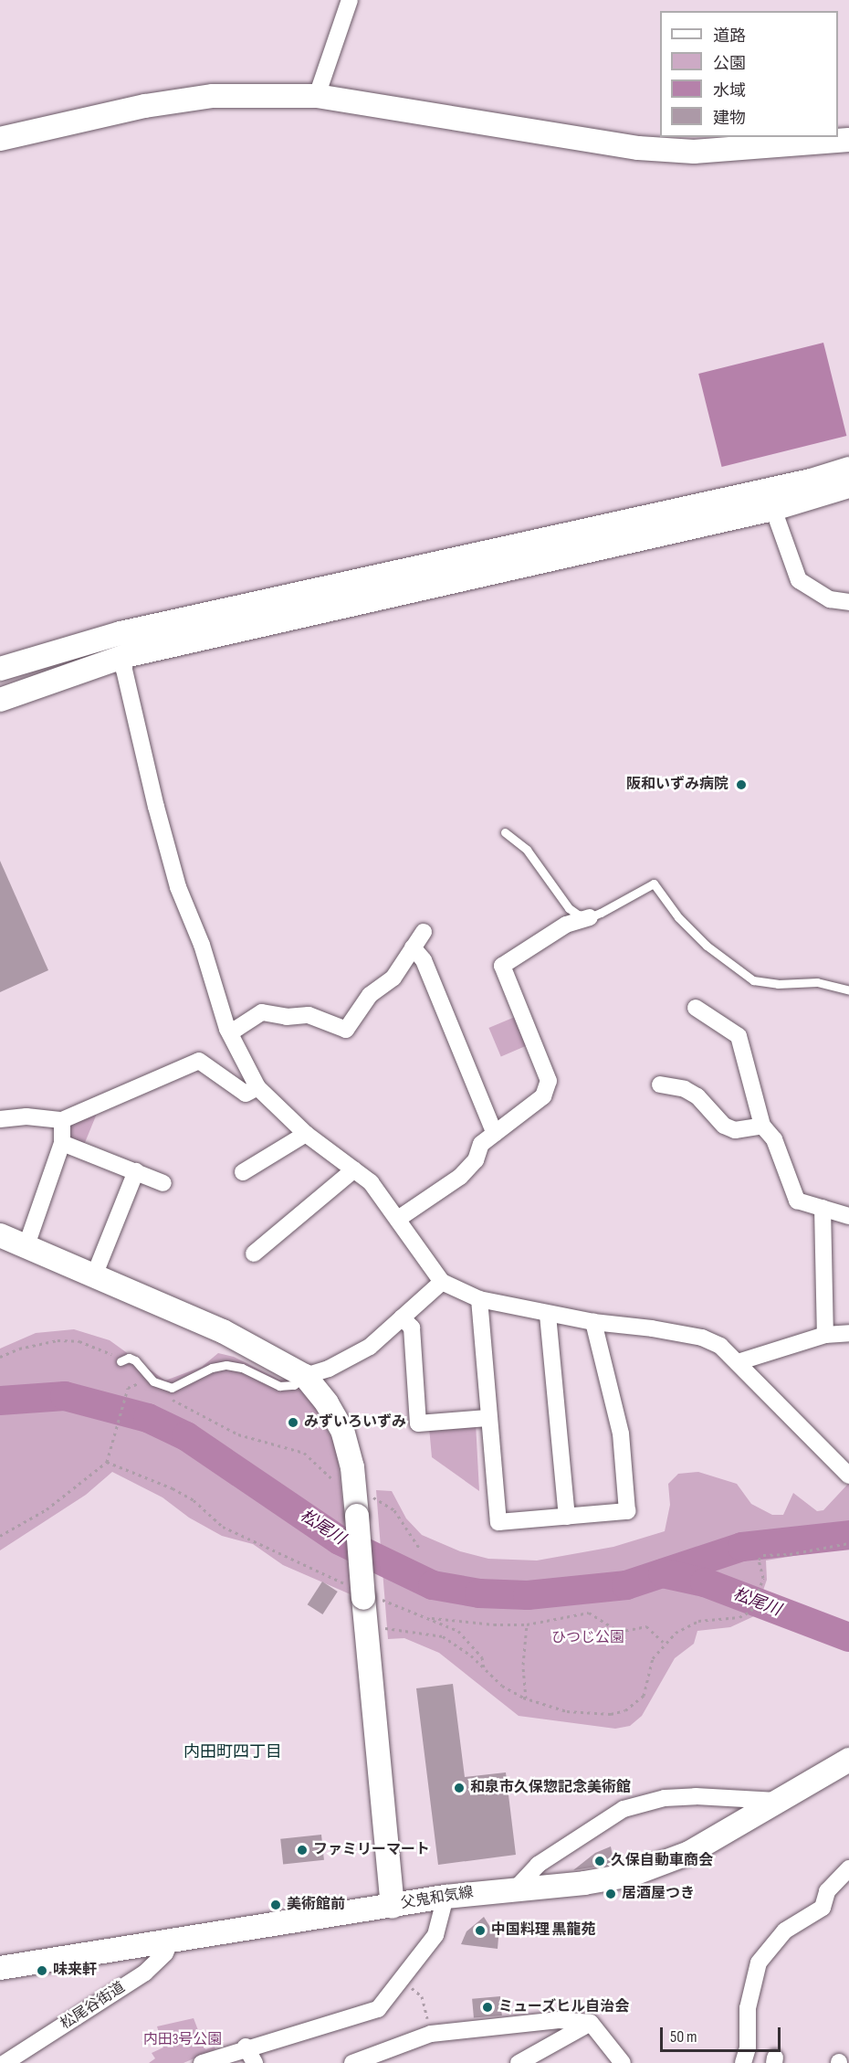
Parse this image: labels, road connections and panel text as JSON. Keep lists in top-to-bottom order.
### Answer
{
  "streets": {
    "street": ["父鬼和気線", "松尾谷街道"]
  },
  "crossings": [
    ["父鬼和気線", "松尾谷街道"]
  ],
  "districts": ["内田町四丁目"],
  "water": ["松尾川"],
  "parks": ["ひつじ公園", "内田3号公園"],
  "places": [
    "阪和いずみ病院",
    "みずいろいずみ",
    "和泉市久保惣記念美術館",
    "ファミリーマート",
    "久保自動車商会",
    "居酒屋つき",
    "美術館前",
    "中国料理 黒龍苑",
    "味来軒",
    "ミューズヒル自治会"
  ],
  "legend": [
    "道路",
    "公園",
    "水域",
    "建物"
  ],
  "scale_bar": "50 m"
}
